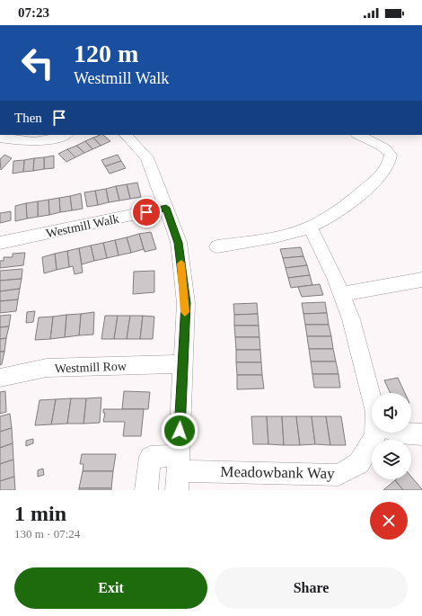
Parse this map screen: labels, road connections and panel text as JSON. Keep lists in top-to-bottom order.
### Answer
{
  "streets": {
    "street": ["Westmill Walk", "Westmill Row", "Meadowbank Way"]
  },
  "page": {
    "status": "07:23",
    "turn": ["120 m", "Westmill Walk"],
    "then": "Then",
    "heading": ["1 min", "130 m · 07:24"],
    "buttons": ["Exit", "Share"]
  }
}
